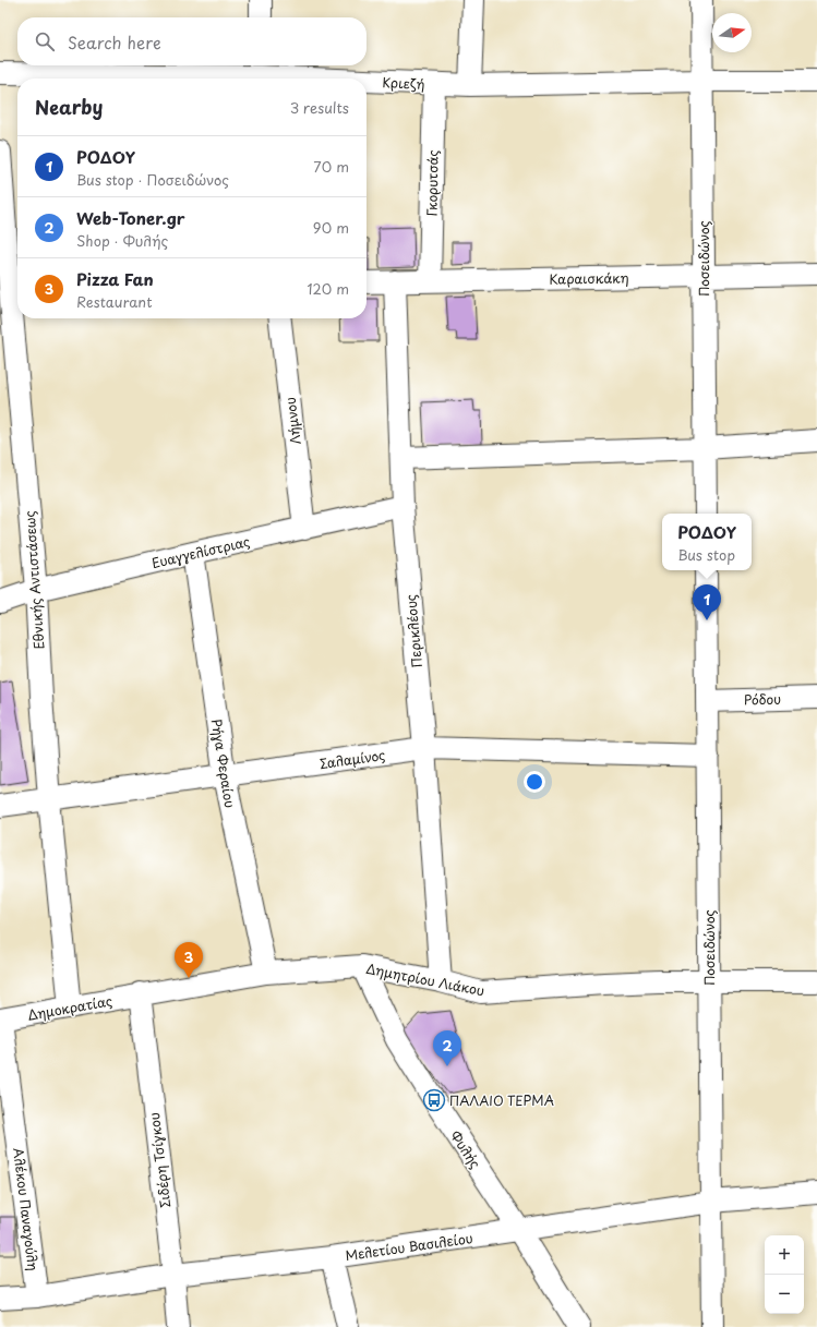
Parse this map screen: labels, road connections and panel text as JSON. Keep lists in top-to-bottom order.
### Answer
{
  "streets": {
    "street": [
      "Κριεζή",
      "Γκορυτσάς",
      "Ποσειδώνος",
      "Καραισκάκη",
      "Λήμνου",
      "Ευαγγελίστριας",
      "Εθνικής Αντιστάσεως",
      "Περικλέους",
      "Ρόδου",
      "Σαλαμίνος",
      "Ρήγα Φεραίου",
      "Δημητρίου Λιάκου",
      "Δημοκρατίας",
      "Φυλής",
      "Σιδέρη Τσίγκου",
      "Αλέκου Παναγούλη",
      "Μελετίου Βασιλείου"
    ]
  },
  "crossings": [
    ["Κριεζή", "Γκορυτσάς"],
    ["Κριεζή", "Ποσειδώνος"],
    ["Γκορυτσάς", "Καραισκάκη"],
    ["Ποσειδώνος", "Καραισκάκη"],
    ["Ποσειδώνος", "Ρόδου"],
    ["Ποσειδώνος", "Σαλαμίνος"],
    ["Ποσειδώνος", "Δημητρίου Λιάκου"],
    ["Ποσειδώνος", "Μελετίου Βασιλείου"],
    ["Καραισκάκη", "Περικλέους"],
    ["Λήμνου", "Ευαγγελίστριας"],
    ["Ευαγγελίστριας", "Εθνικής Αντιστάσεως"],
    ["Ευαγγελίστριας", "Περικλέους"],
    ["Ευαγγελίστριας", "Ρήγα Φεραίου"],
    ["Εθνικής Αντιστάσεως", "Σαλαμίνος"],
    ["Εθνικής Αντιστάσεως", "Δημοκρατίας"],
    ["Περικλέους", "Σαλαμίνος"],
    ["Περικλέους", "Δημητρίου Λιάκου"],
    ["Σαλαμίνος", "Ρήγα Φεραίου"],
    ["Ρήγα Φεραίου", "Δημητρίου Λιάκου"],
    ["Δημητρίου Λιάκου", "Δημοκρατίας"],
    ["Δημητρίου Λιάκου", "Φυλής"],
    ["Δημητρίου Λιάκου", "Σιδέρη Τσίγκου"],
    ["Δημοκρατίας", "Σιδέρη Τσίγκου"],
    ["Δημοκρατίας", "Αλέκου Παναγούλη"],
    ["Φυλής", "Μελετίου Βασιλείου"],
    ["Σιδέρη Τσίγκου", "Μελετίου Βασιλείου"],
    ["Αλέκου Παναγούλη", "Μελετίου Βασιλείου"]
  ],
  "places": {
    "bus stop": ["ΠΑΛΑΙΟ ΤΕΡΜΑ"]
  },
  "north": "right",
  "page": {
    "search": "Search here",
    "heading": ["Nearby", "3 results"],
    "list": [
      {
        "mark": "1",
        "name": "ΡΟΔΟΥ",
        "note": "Bus stop · Ποσειδώνος",
        "value": "70 m"
      },
      {
        "mark": "2",
        "name": "Web-Toner.gr",
        "note": "Shop · Φυλής",
        "value": "90 m"
      },
      {
        "mark": "3",
        "name": "Pizza Fan",
        "note": "Restaurant",
        "value": "120 m"
      }
    ],
    "popup": ["ΡΟΔΟΥ", "Bus stop"],
    "pins": ["1", "3", "2"],
    "map_buttons": ["+", "−"]
  }
}
